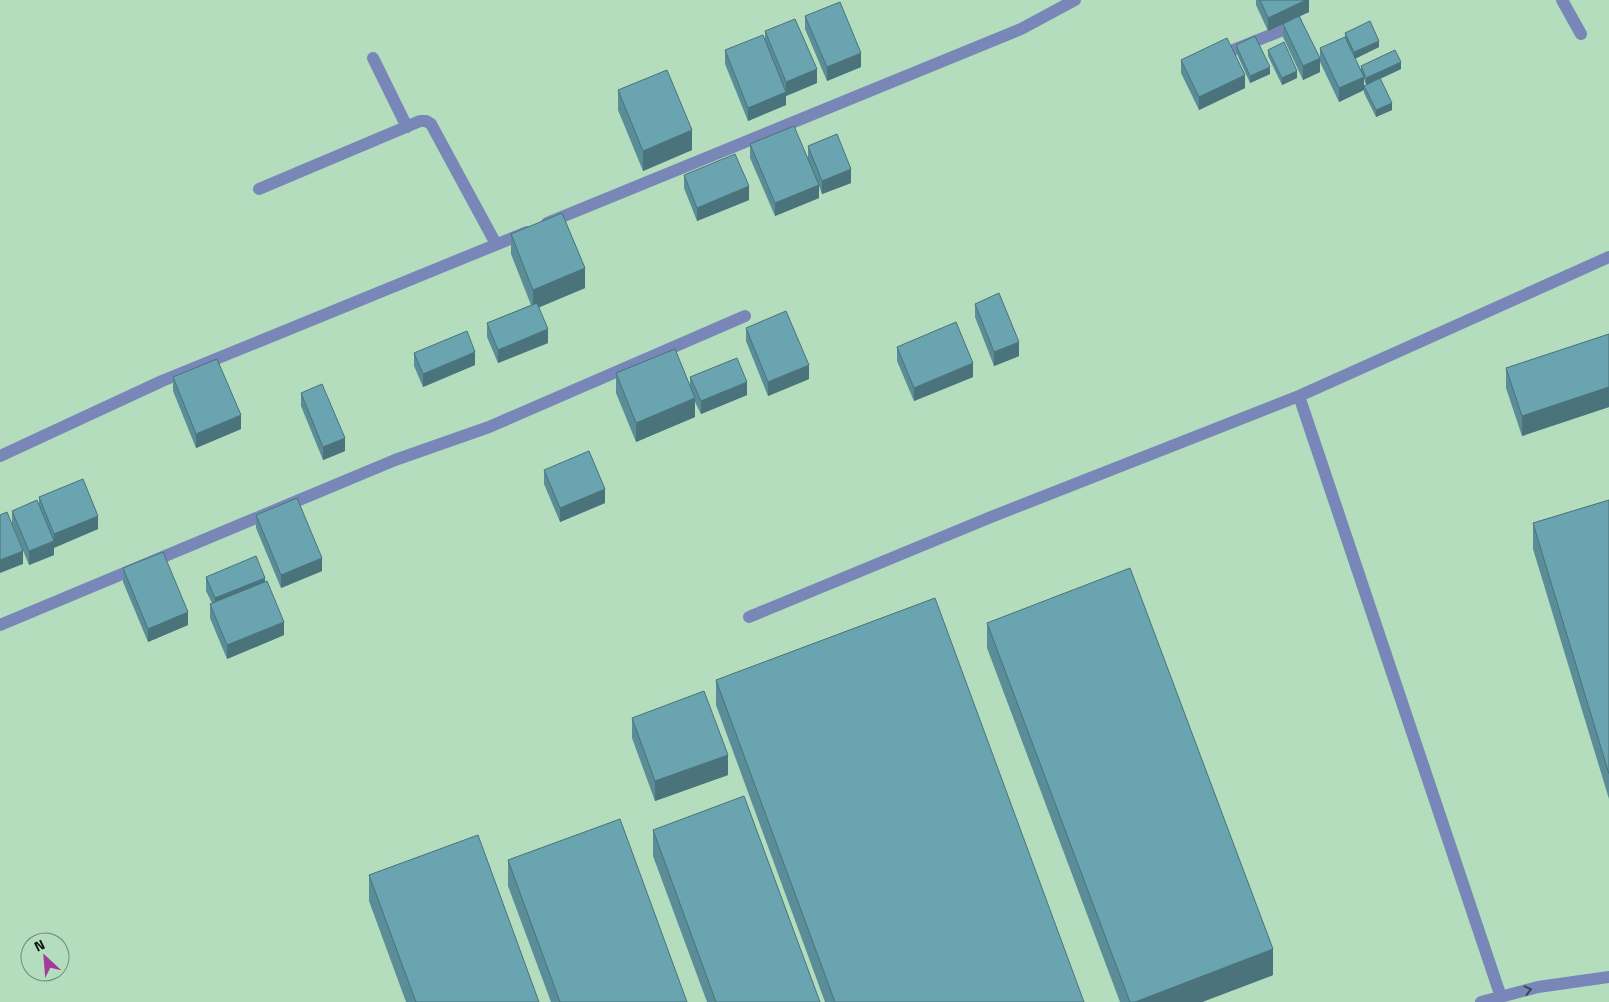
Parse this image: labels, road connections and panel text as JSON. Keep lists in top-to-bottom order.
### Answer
{
  "north": "top left"
}
